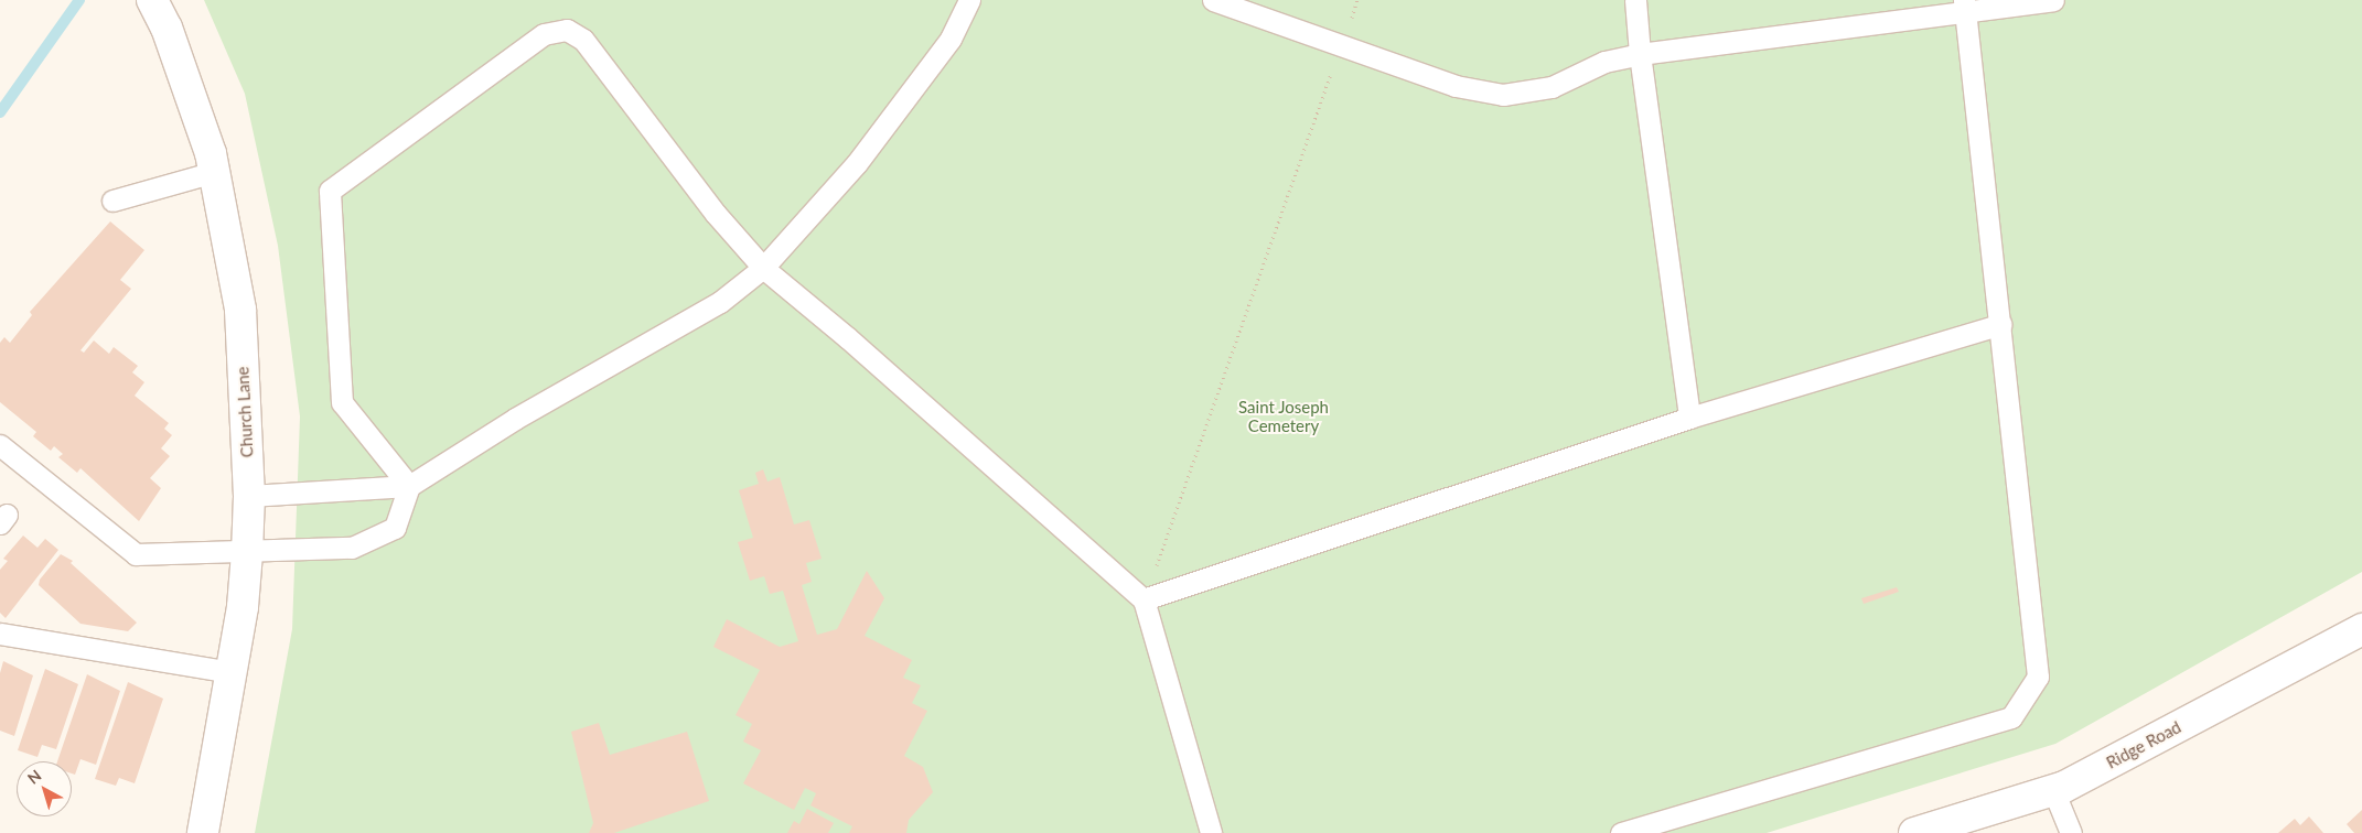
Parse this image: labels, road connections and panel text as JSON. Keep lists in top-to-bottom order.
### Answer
{
  "streets": {
    "street": ["Church Lane", "Ridge Road"]
  },
  "parks": ["Saint Joseph Cemetery"],
  "north": "top left"
}
